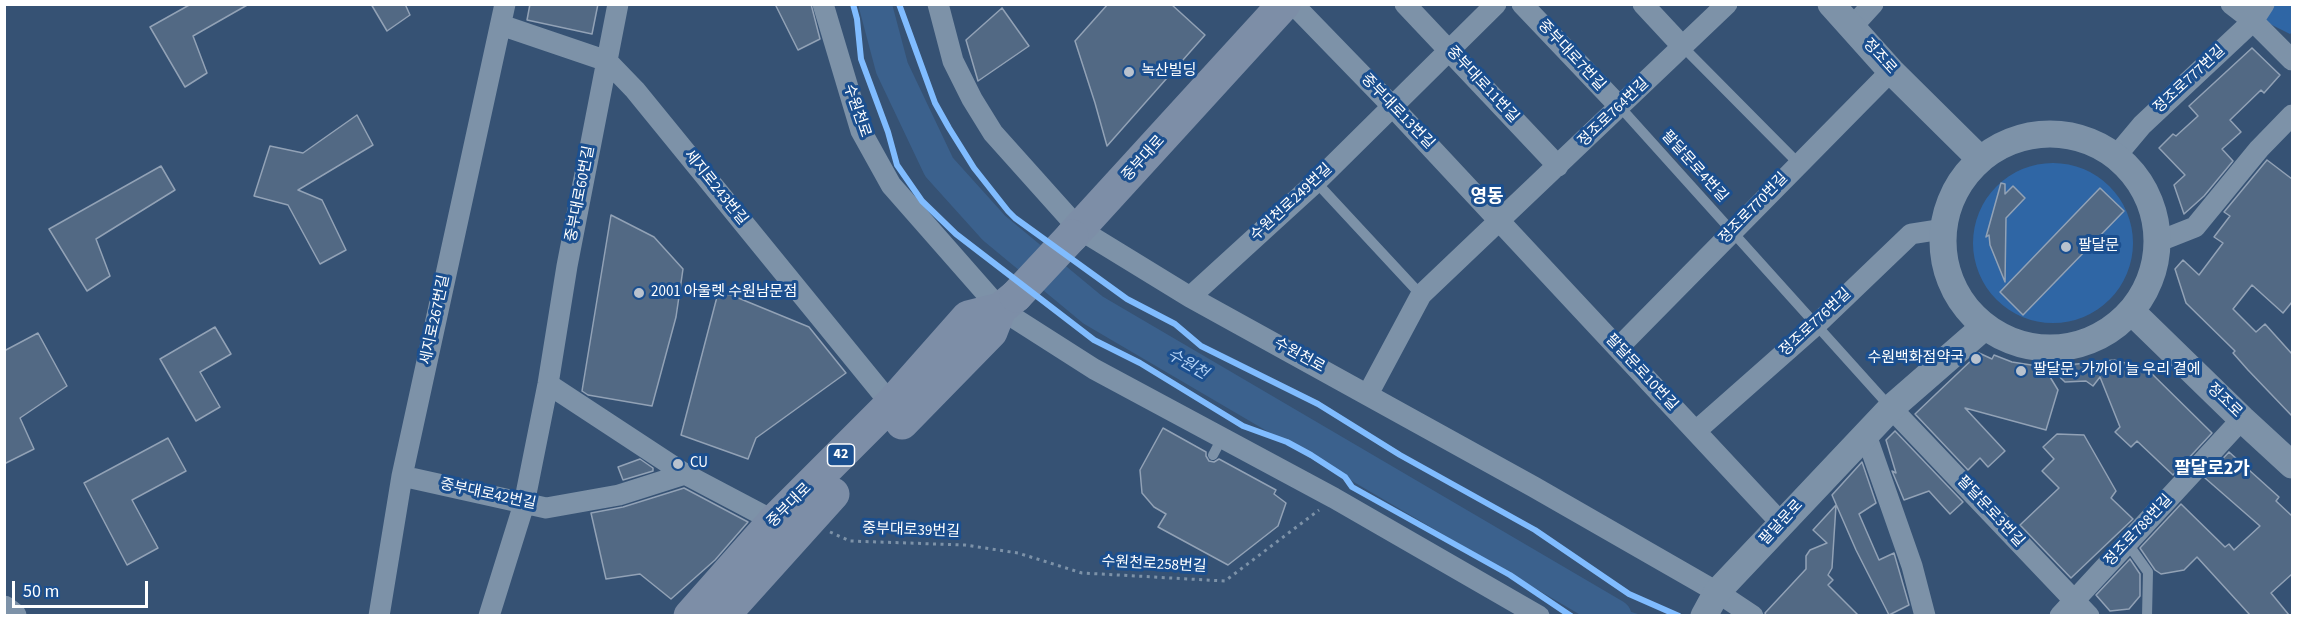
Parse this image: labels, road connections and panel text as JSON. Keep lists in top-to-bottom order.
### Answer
{
  "streets": {
    "main road": ["중부대로", "42"],
    "street": [
      "중부대로7번길",
      "정조로",
      "정조로777번길",
      "중부대로11번길",
      "수원천로",
      "중부대로13번길",
      "정조로764번길",
      "세지로243번길",
      "중부대로60번길",
      "수원천로249번길",
      "정조로770번길",
      "세지로267번길",
      "정조로776번길",
      "팔달문로10번길",
      "중부대로42번길",
      "팔달문로3번길",
      "팔달문로",
      "정조로788번길"
    ],
    "lane": ["팔달문로4번길"],
    "path": ["중부대로39번길", "수원천로258번길"]
  },
  "crossings": [
    ["중부대로7번길", "정조로764번길"],
    ["중부대로7번길", "팔달문로4번길"],
    ["정조로", "정조로777번길"],
    ["정조로", "정조로770번길"],
    ["정조로", "정조로776번길"],
    ["정조로", "팔달문로"],
    ["정조로", "정조로788번길"],
    ["정조로777번길", "정조로776번길"],
    ["정조로777번길", "팔달문로"],
    ["중부대로11번길", "정조로764번길"],
    ["중부대로11번길", "수원천로249번길"],
    ["수원천로", "정조로764번길"],
    ["수원천로", "중부대로"],
    ["수원천로", "수원천로249번길"],
    ["수원천로", "팔달문로"],
    ["수원천로", "수원천로258번길"],
    ["중부대로13번길", "정조로764번길"],
    ["중부대로13번길", "수원천로249번길"],
    ["중부대로13번길", "팔달문로10번길"],
    ["정조로764번길", "팔달문로4번길"],
    ["정조로764번길", "팔달문로10번길"],
    ["중부대로", "세지로243번길"],
    ["중부대로", "중부대로39번길"],
    ["팔달문로4번길", "정조로770번길"],
    ["팔달문로4번길", "정조로776번길"],
    ["팔달문로4번길", "팔달문로3번길"],
    ["팔달문로4번길", "팔달문로"],
    ["세지로243번길", "중부대로60번길"],
    ["세지로243번길", "세지로267번길"],
    ["중부대로60번길", "중부대로42번길"],
    ["정조로770번길", "팔달문로10번길"],
    ["세지로267번길", "중부대로42번길"],
    ["정조로776번길", "팔달문로10번길"],
    ["정조로776번길", "팔달문로"],
    ["팔달문로10번길", "팔달문로"],
    ["팔달문로3번길", "팔달문로"],
    ["팔달문로3번길", "정조로788번길"],
    ["중부대로39번길", "수원천로258번길"]
  ],
  "districts": ["영동", "팔달로2가"],
  "water": ["수원천"],
  "places": [
    "녹산빌딩",
    "팔달문",
    "2001 아울렛 수원남문점",
    "수원백화점약국",
    "팔달문, 가까이 늘 우리 곁에",
    "CU"
  ],
  "scale_bar": "50 m"
}
